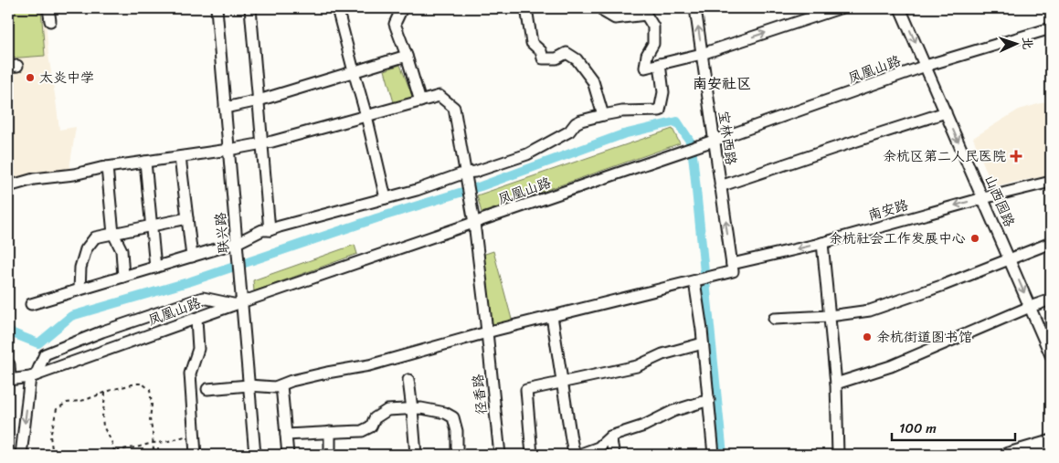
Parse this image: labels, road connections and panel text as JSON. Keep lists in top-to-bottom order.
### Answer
{
  "streets": {
    "street": [
      "凤凰山路",
      "宝林西路",
      "山西园路",
      "南安路",
      "联兴路",
      "径香路"
    ]
  },
  "crossings": [
    ["凤凰山路", "宝林西路"],
    ["凤凰山路", "山西园路"],
    ["凤凰山路", "联兴路"],
    ["凤凰山路", "径香路"],
    ["宝林西路", "南安路"],
    ["山西园路", "南安路"],
    ["南安路", "联兴路"],
    ["南安路", "径香路"]
  ],
  "one_way": ["宝林西路", "山西园路"],
  "districts": ["南安社区"],
  "places": {
    "other": ["太炎中学", "余杭社会工作发展中心", "余杭街道图书馆"],
    "health": ["余杭区第二人民医院"]
  },
  "scale_bar": "100 m",
  "north": "right"
}
